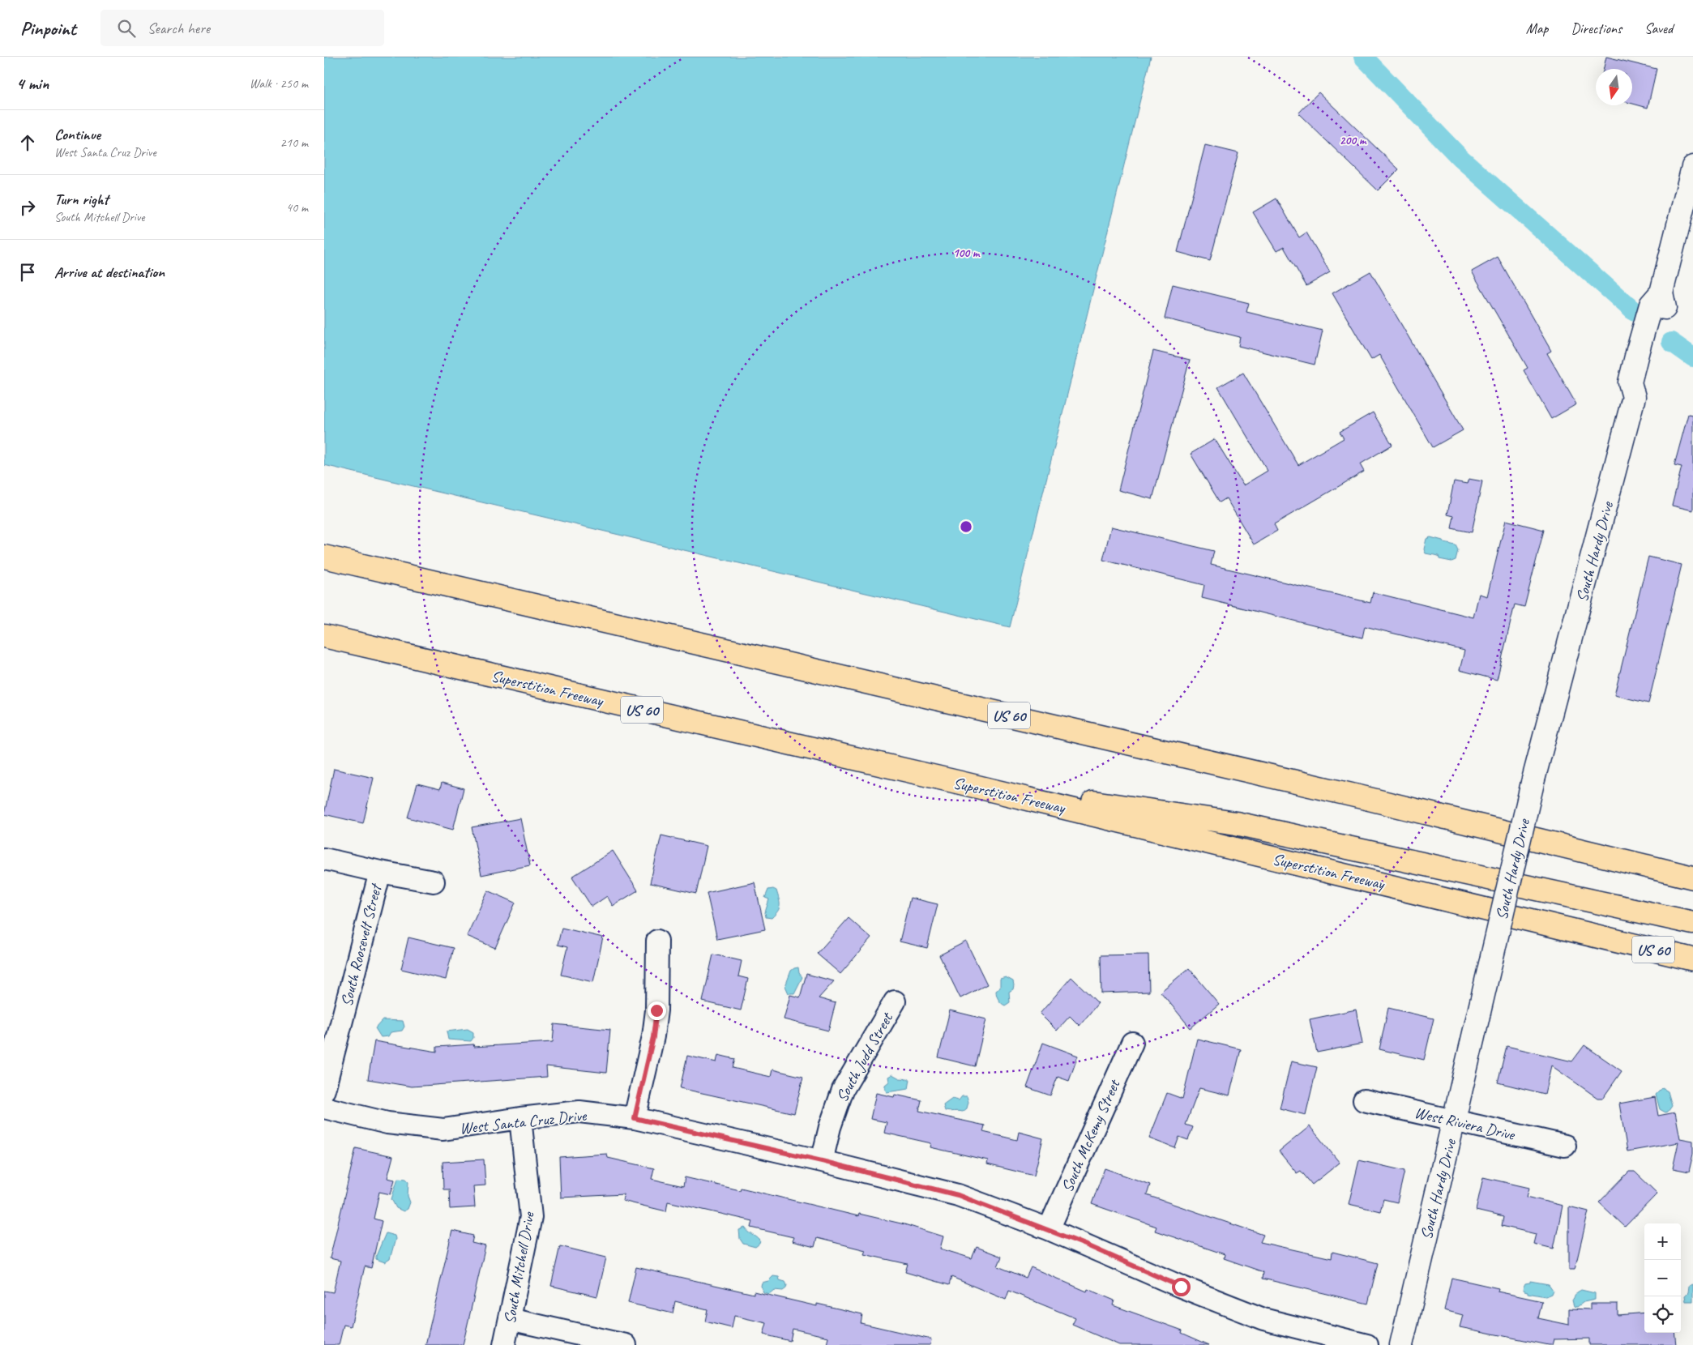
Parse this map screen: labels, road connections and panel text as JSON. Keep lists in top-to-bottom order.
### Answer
{
  "streets": {
    "highway": ["Superstition Freeway", "US 60"],
    "street": [
      "South Hardy Drive",
      "South Roosevelt Street",
      "South Judd Street",
      "West Santa Cruz Drive",
      "West Riviera Drive",
      "South McKemy Street",
      "South Mitchell Drive"
    ]
  },
  "crossings": [
    ["South Hardy Drive", "West Riviera Drive"],
    ["South Judd Street", "West Santa Cruz Drive"],
    ["West Santa Cruz Drive", "South McKemy Street"],
    ["West Santa Cruz Drive", "South Mitchell Drive"]
  ],
  "north": "bottom",
  "page": {
    "header": "Pinpoint",
    "search": "Search here",
    "nav": ["Map", "Directions", "Saved"],
    "heading": ["4 min", "Walk · 250 m"],
    "list": [
      ["Continue", "West Santa Cruz Drive", "210 m"],
      ["Turn right", "South Mitchell Drive", "40 m"],
      "Arrive at destination"
    ],
    "map_buttons": ["+", "−"]
  },
  "rings": ["200 m", "100 m"]
}
